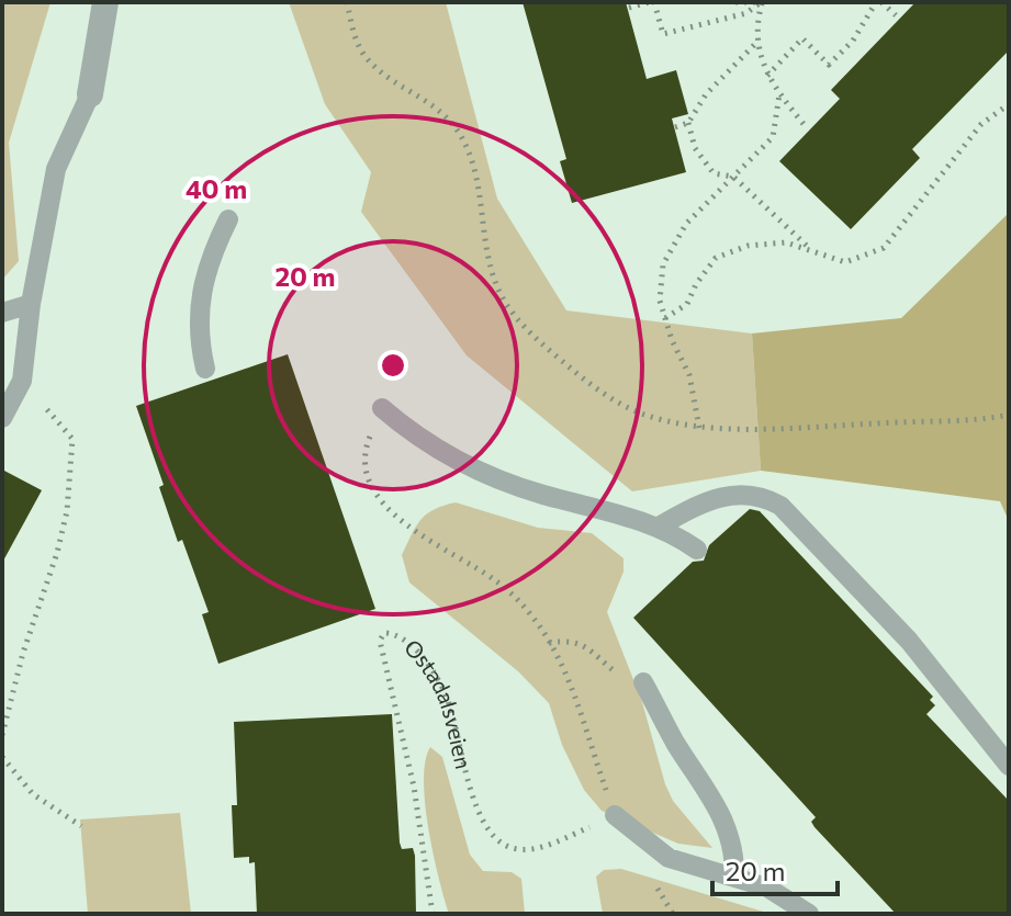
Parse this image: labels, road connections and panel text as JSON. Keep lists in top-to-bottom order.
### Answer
{
  "streets": {
    "path": ["Ostadalsveien"]
  },
  "scale_bar": "20 m",
  "rings": ["40 m", "20 m"]
}
